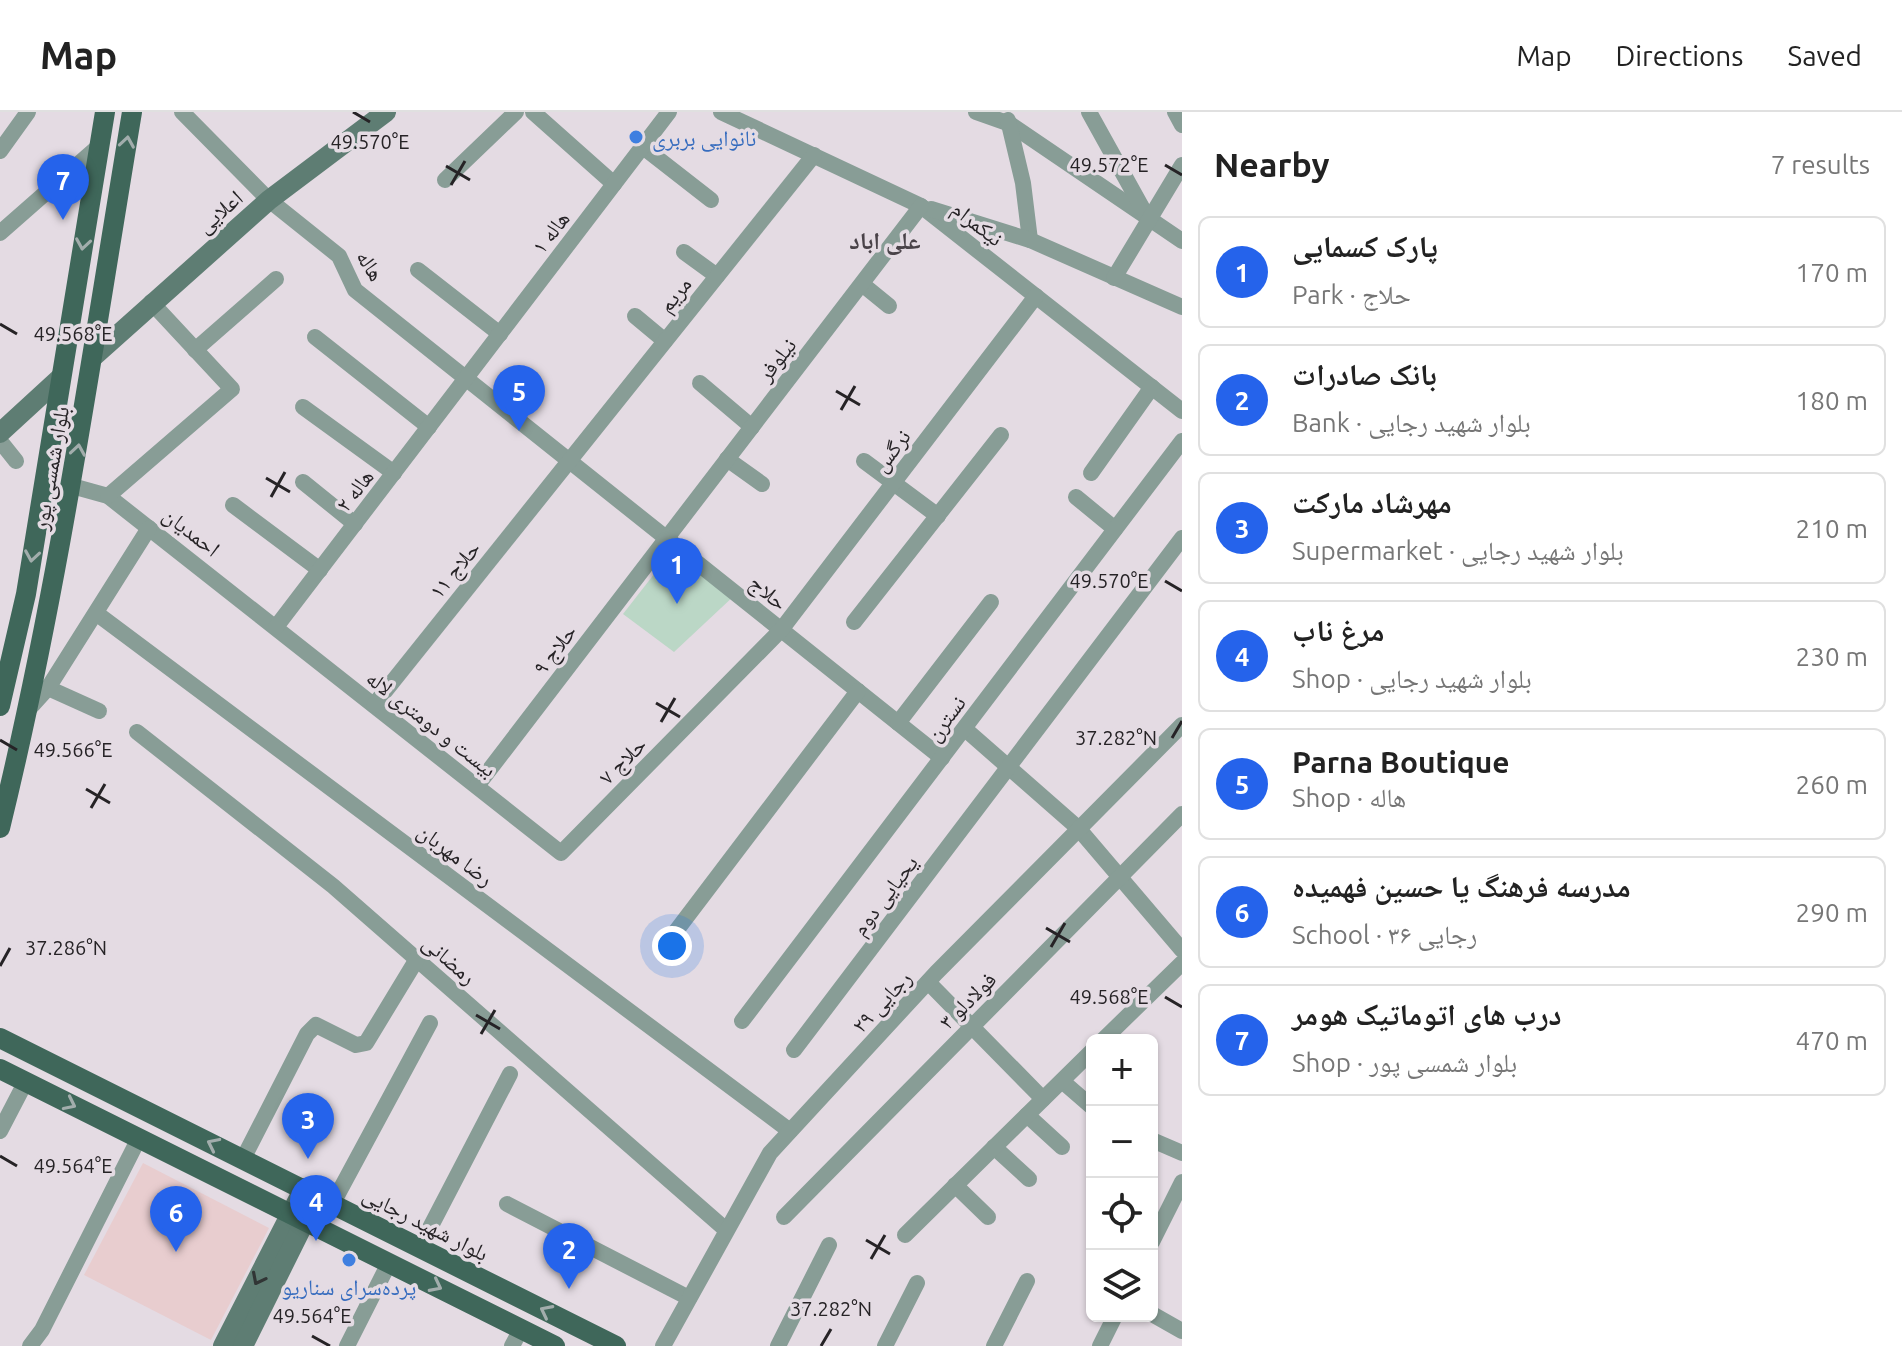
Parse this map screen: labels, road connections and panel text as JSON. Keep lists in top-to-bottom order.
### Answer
{
  "streets": {
    "main road": ["بلوار شمسی پور", "بلوار شهید رجایی"],
    "street": [
      "اعلایی",
      "نیکمرام",
      "هاله ۱",
      "هاله",
      "مریم",
      "نیلوفر",
      "نرگس",
      "هاله ۲",
      "احمدیان",
      "حلاج ۱۱",
      "حلاج",
      "حلاج ۹",
      "نسترن",
      "بیست و دومتری لاله",
      "حلاج ۷",
      "رضا مهربان",
      "یحیایی دوم",
      "رمضانی",
      "فولادلو ۳",
      "رجایی ۲۹"
    ]
  },
  "crossings": [
    ["اعلایی", "هاله"],
    ["اعلایی", "بلوار شمسی پور"],
    ["نیکمرام", "مریم"],
    ["نیکمرام", "نیلوفر"],
    ["نیکمرام", "نرگس"],
    ["هاله ۱", "هاله"],
    ["هاله ۱", "هاله ۲"],
    ["هاله", "مریم"],
    ["هاله", "هاله ۲"],
    ["هاله", "حلاج ۱۱"],
    ["هاله", "حلاج"],
    ["مریم", "حلاج ۱۱"],
    ["مریم", "حلاج"],
    ["نیلوفر", "حلاج"],
    ["نیلوفر", "حلاج ۹"],
    ["نرگس", "حلاج"],
    ["نرگس", "حلاج ۷"],
    ["بلوار شمسی پور", "احمدیان"],
    ["هاله ۲", "احمدیان"],
    ["هاله ۲", "بیست و دومتری لاله"],
    ["احمدیان", "بیست و دومتری لاله"],
    ["حلاج ۱۱", "حلاج"],
    ["حلاج ۱۱", "بیست و دومتری لاله"],
    ["حلاج", "حلاج ۹"],
    ["حلاج", "نسترن"],
    ["حلاج", "حلاج ۷"],
    ["حلاج ۹", "بیست و دومتری لاله"],
    ["بیست و دومتری لاله", "حلاج ۷"],
    ["رضا مهربان", "رجایی ۲۹"],
    ["رمضانی", "رجایی ۲۹"]
  ],
  "districts": ["علی اباد"],
  "places": ["نانوایی بربری", "پرده‌سرای سناریو"],
  "page": {
    "header": "Map",
    "nav": ["Map", "Directions", "Saved"],
    "heading": ["Nearby", "7 results"],
    "pins": [
      "7",
      "5",
      "1",
      "3",
      "4",
      "6",
      "2"
    ],
    "list": [
      {
        "mark": "1",
        "name": "پارک کسمایی",
        "note": "Park · حلاج",
        "value": "170 m"
      },
      {
        "mark": "2",
        "name": "بانک صادرات",
        "note": "Bank · بلوار شهید رجایی",
        "value": "180 m"
      },
      {
        "mark": "3",
        "name": "مهرشاد مارکت",
        "note": "Supermarket · بلوار شهید رجایی",
        "value": "210 m"
      },
      {
        "mark": "4",
        "name": "مرغ ناب",
        "note": "Shop · بلوار شهید رجایی",
        "value": "230 m"
      },
      {
        "mark": "5",
        "name": "Parna Boutique",
        "note": "Shop · هاله",
        "value": "260 m"
      },
      {
        "mark": "6",
        "name": "مدرسه فرهنگ یا حسین فهمیده",
        "note": "School · رجایی ۳۶",
        "value": "290 m"
      },
      {
        "mark": "7",
        "name": "درب های اتوماتیک هومر",
        "note": "Shop · بلوار شمسی پور",
        "value": "470 m"
      }
    ],
    "map_buttons": ["+", "−"]
  },
  "coordinates": [
    "49.570°E",
    "49.572°E",
    "49.568°E",
    "37.282°N",
    "49.566°E",
    "37.286°N",
    "49.564°E"
  ]
}
